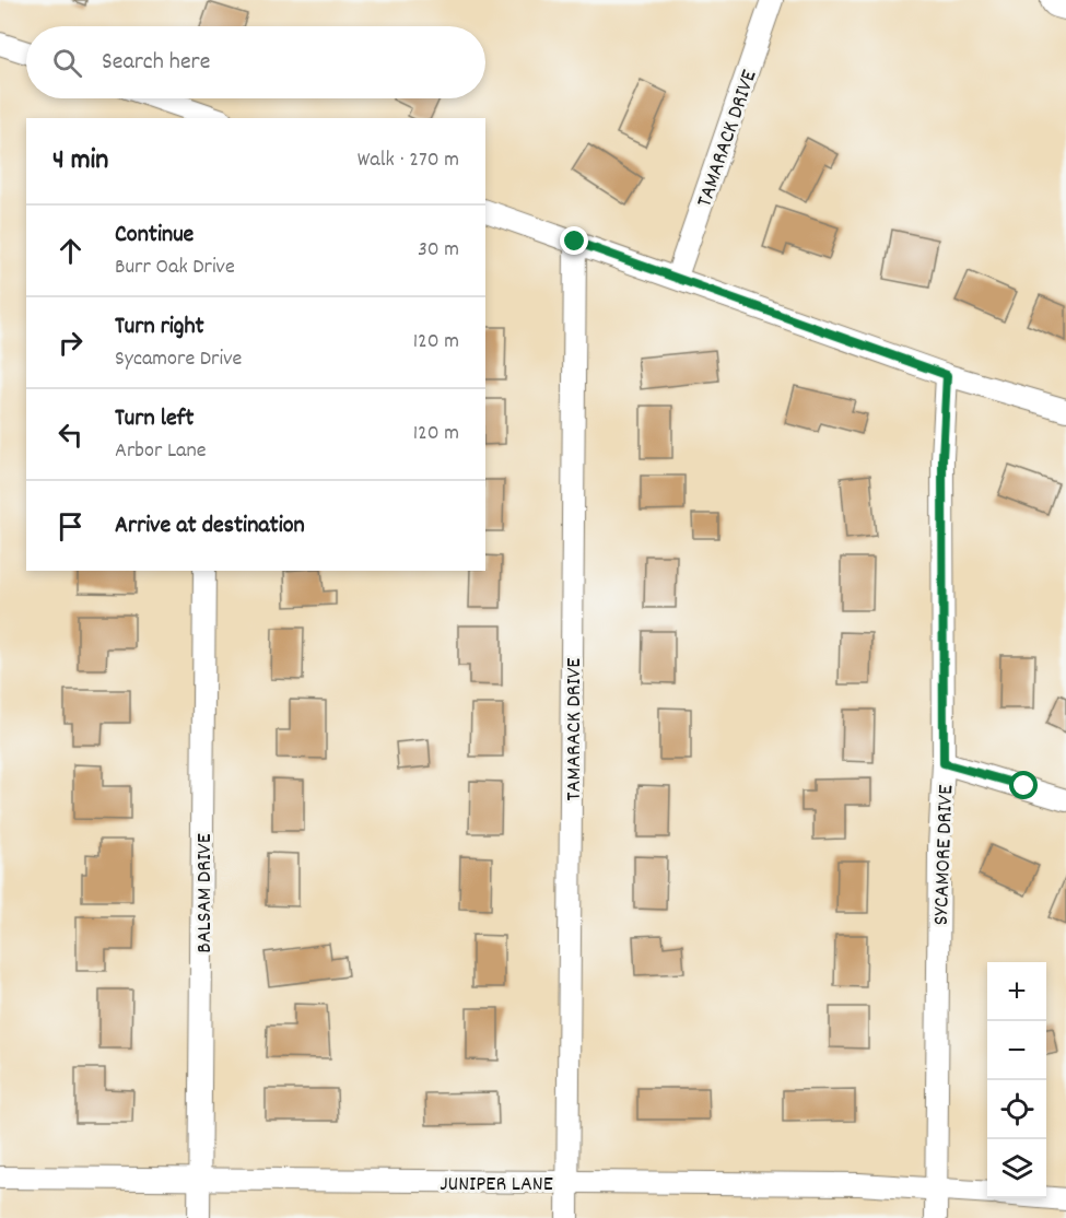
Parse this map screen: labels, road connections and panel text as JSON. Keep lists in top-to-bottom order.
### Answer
{
  "streets": {
    "street": [
      "TAMARACK DRIVE",
      "SYCAMORE DRIVE",
      "BALSAM DRIVE",
      "JUNIPER LANE"
    ]
  },
  "crossings": [
    ["TAMARACK DRIVE", "JUNIPER LANE"],
    ["SYCAMORE DRIVE", "JUNIPER LANE"],
    ["BALSAM DRIVE", "JUNIPER LANE"]
  ],
  "page": {
    "search": "Search here",
    "heading": ["4 min", "Walk · 270 m"],
    "list": [
      ["Continue", "Burr Oak Drive", "30 m"],
      ["Turn right", "Sycamore Drive", "120 m"],
      ["Turn left", "Arbor Lane", "120 m"],
      "Arrive at destination"
    ],
    "map_buttons": ["+", "−"]
  }
}
